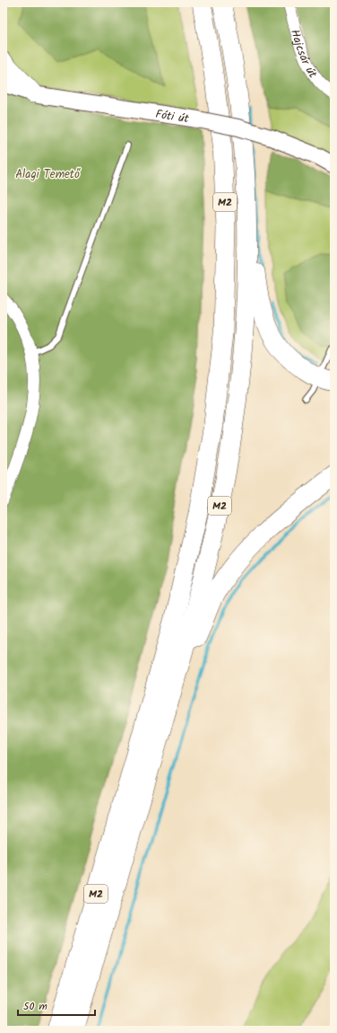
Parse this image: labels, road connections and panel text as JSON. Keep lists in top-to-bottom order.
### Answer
{
  "streets": {
    "highway": ["M2"],
    "main road": ["Fóti út"],
    "street": ["Hajcsár út"]
  },
  "parks": ["Alagi Temető"],
  "scale_bar": "50 m"
}
